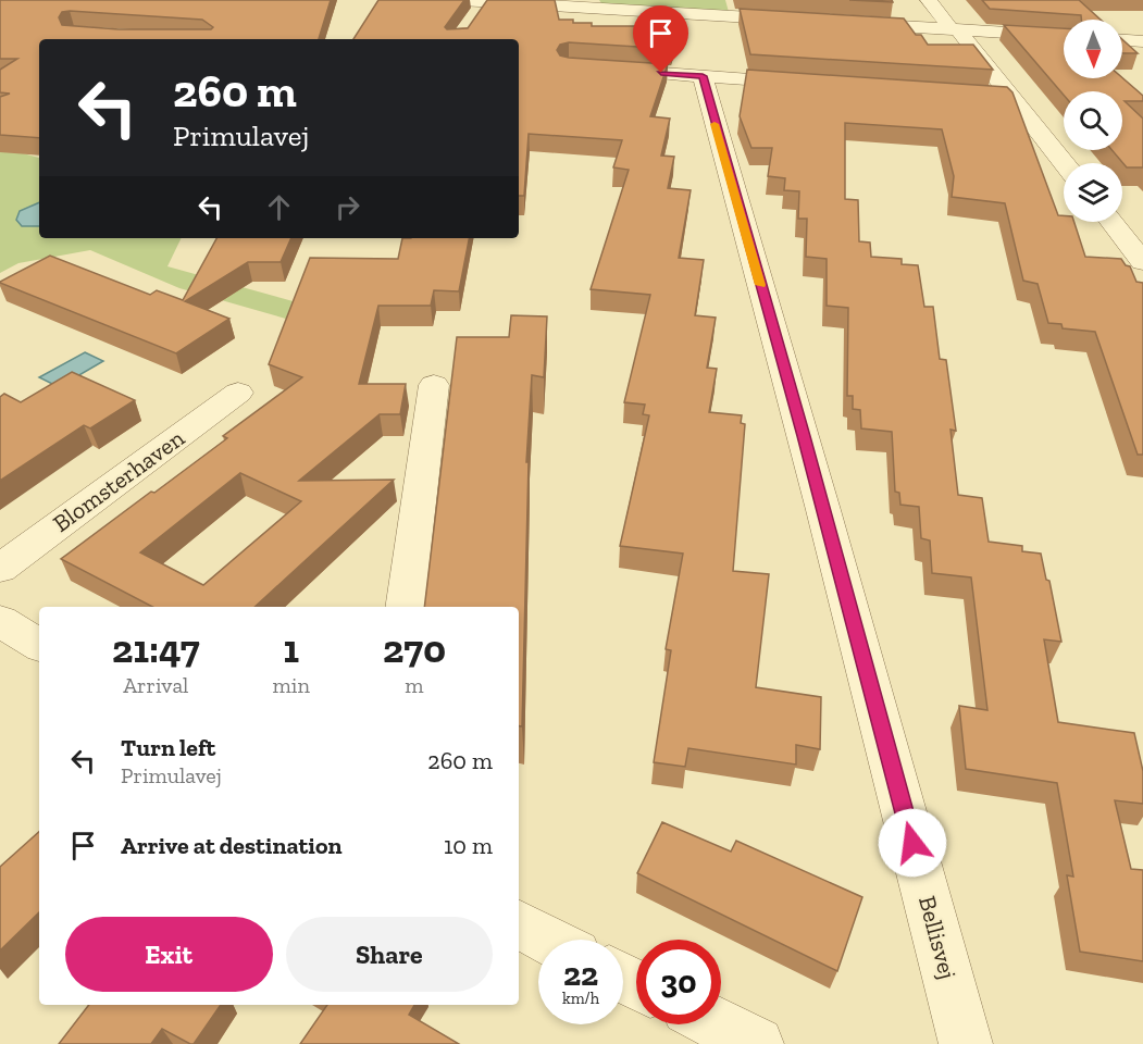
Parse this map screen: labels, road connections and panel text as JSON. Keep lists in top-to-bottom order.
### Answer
{
  "streets": {
    "street": ["Blomsterhaven", "Bellisvej"]
  },
  "north": "bottom",
  "page": {
    "turn": ["260 m", "Primulavej"],
    "eta": [
      "21:47",
      "Arrival",
      "1",
      "min",
      "270",
      "m"
    ],
    "list": [
      {
        "name": "Turn left",
        "note": "Primulavej",
        "value": "260 m"
      },
      {
        "name": "Arrive at destination",
        "value": "10 m"
      }
    ],
    "buttons": ["Exit", "Share"],
    "speed": "22 km/h",
    "limit": "30"
  }
}
